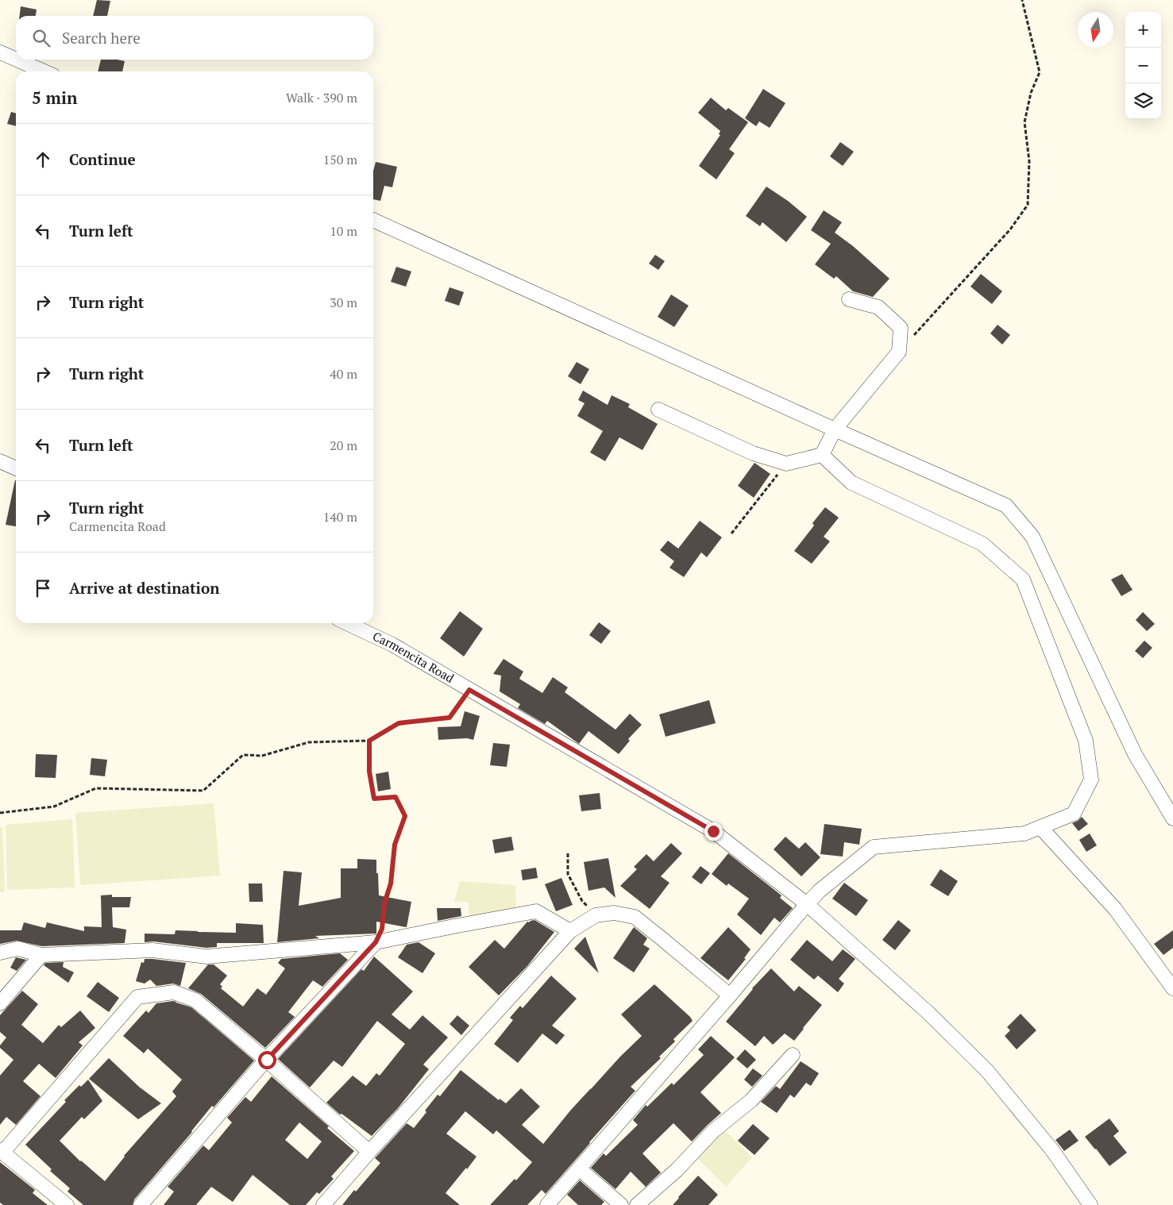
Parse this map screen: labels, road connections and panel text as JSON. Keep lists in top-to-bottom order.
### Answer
{
  "streets": {
    "street": ["Carmencita Road"]
  },
  "north": "bottom",
  "page": {
    "map_buttons": ["+", "−"],
    "search": "Search here",
    "heading": ["5 min", "Walk · 390 m"],
    "list": [
      ["Continue", "150 m"],
      ["Turn left", "10 m"],
      ["Turn right", "30 m"],
      ["Turn right", "40 m"],
      ["Turn left", "20 m"],
      ["Turn right", "Carmencita Road", "140 m"],
      "Arrive at destination"
    ]
  }
}
